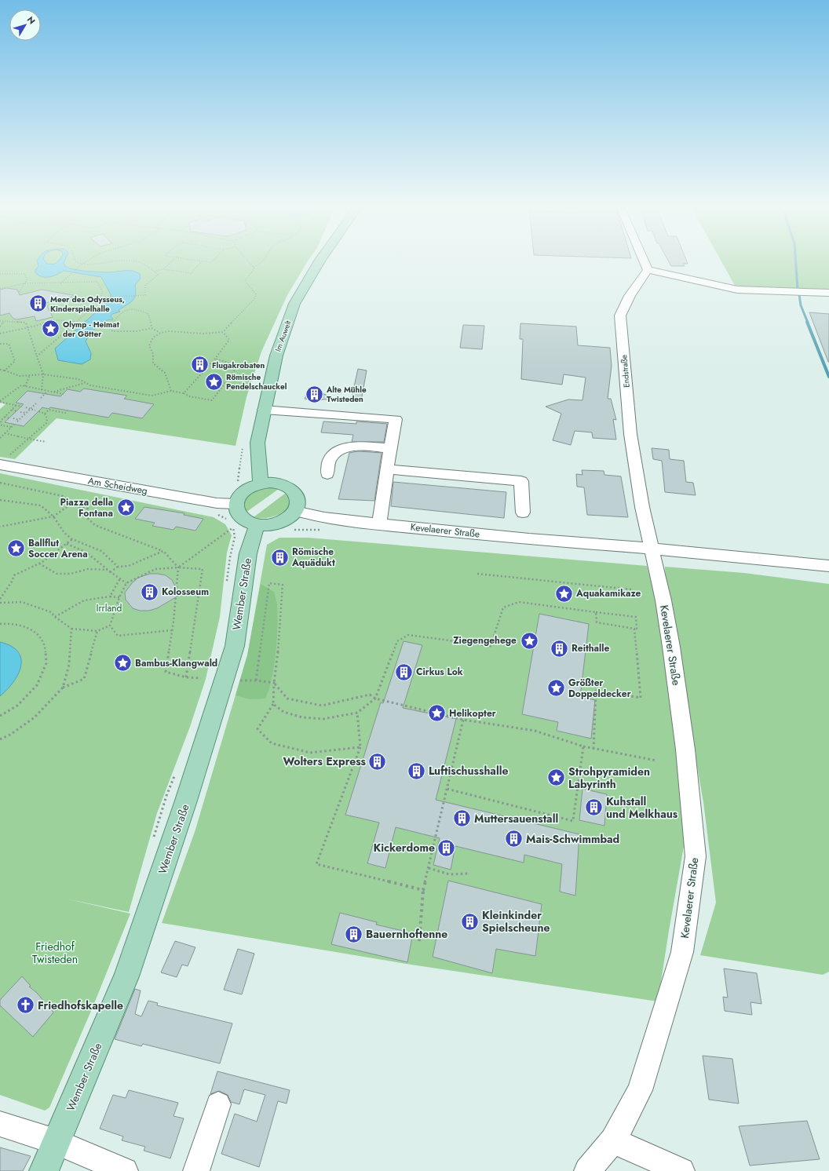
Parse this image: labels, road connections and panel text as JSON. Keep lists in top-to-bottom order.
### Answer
{
  "streets": {
    "main road": ["Im Auwelt", "Wember Straße"],
    "street": ["Endstraße", "Am Scheidweg", "Kevelaerer Straße"]
  },
  "crossings": [
    ["Im Auwelt", "Am Scheidweg"],
    ["Im Auwelt", "Kevelaerer Straße"],
    ["Im Auwelt", "Wember Straße"],
    ["Endstraße", "Kevelaerer Straße"],
    ["Am Scheidweg", "Kevelaerer Straße"],
    ["Am Scheidweg", "Wember Straße"],
    ["Kevelaerer Straße", "Wember Straße"]
  ],
  "parks": ["Irrland", "Friedhof Twisteden"],
  "places": {
    "building": [
      "Meer des Odysseus, Kinderspielhalle",
      "Flugakrobaten",
      "Alte Mühle Twisteden",
      "Römische Aquädukt",
      "Kolosseum",
      "Reithalle",
      "Cirkus Lok",
      "Wolters Express",
      "Luftischusshalle",
      "Kuhstall und Melkhaus",
      "Muttersauenstall",
      "Mais-Schwimmbad",
      "Kickerdome",
      "Kleinkinder Spielscheune",
      "Bauernhoftenne"
    ],
    "place": [
      "Olymp - Heimat der Götter",
      "Römische Pendelschauckel",
      "Piazza della Fontana",
      "Ballflut Soccer Arena",
      "Aquakamikaze",
      "Ziegengehege",
      "Bambus-Klangwald",
      "Größter Doppeldecker",
      "Helikopter",
      "Strohpyramiden Labyrinth"
    ],
    "church": ["Friedhofskapelle"]
  },
  "north": "top right"
}
